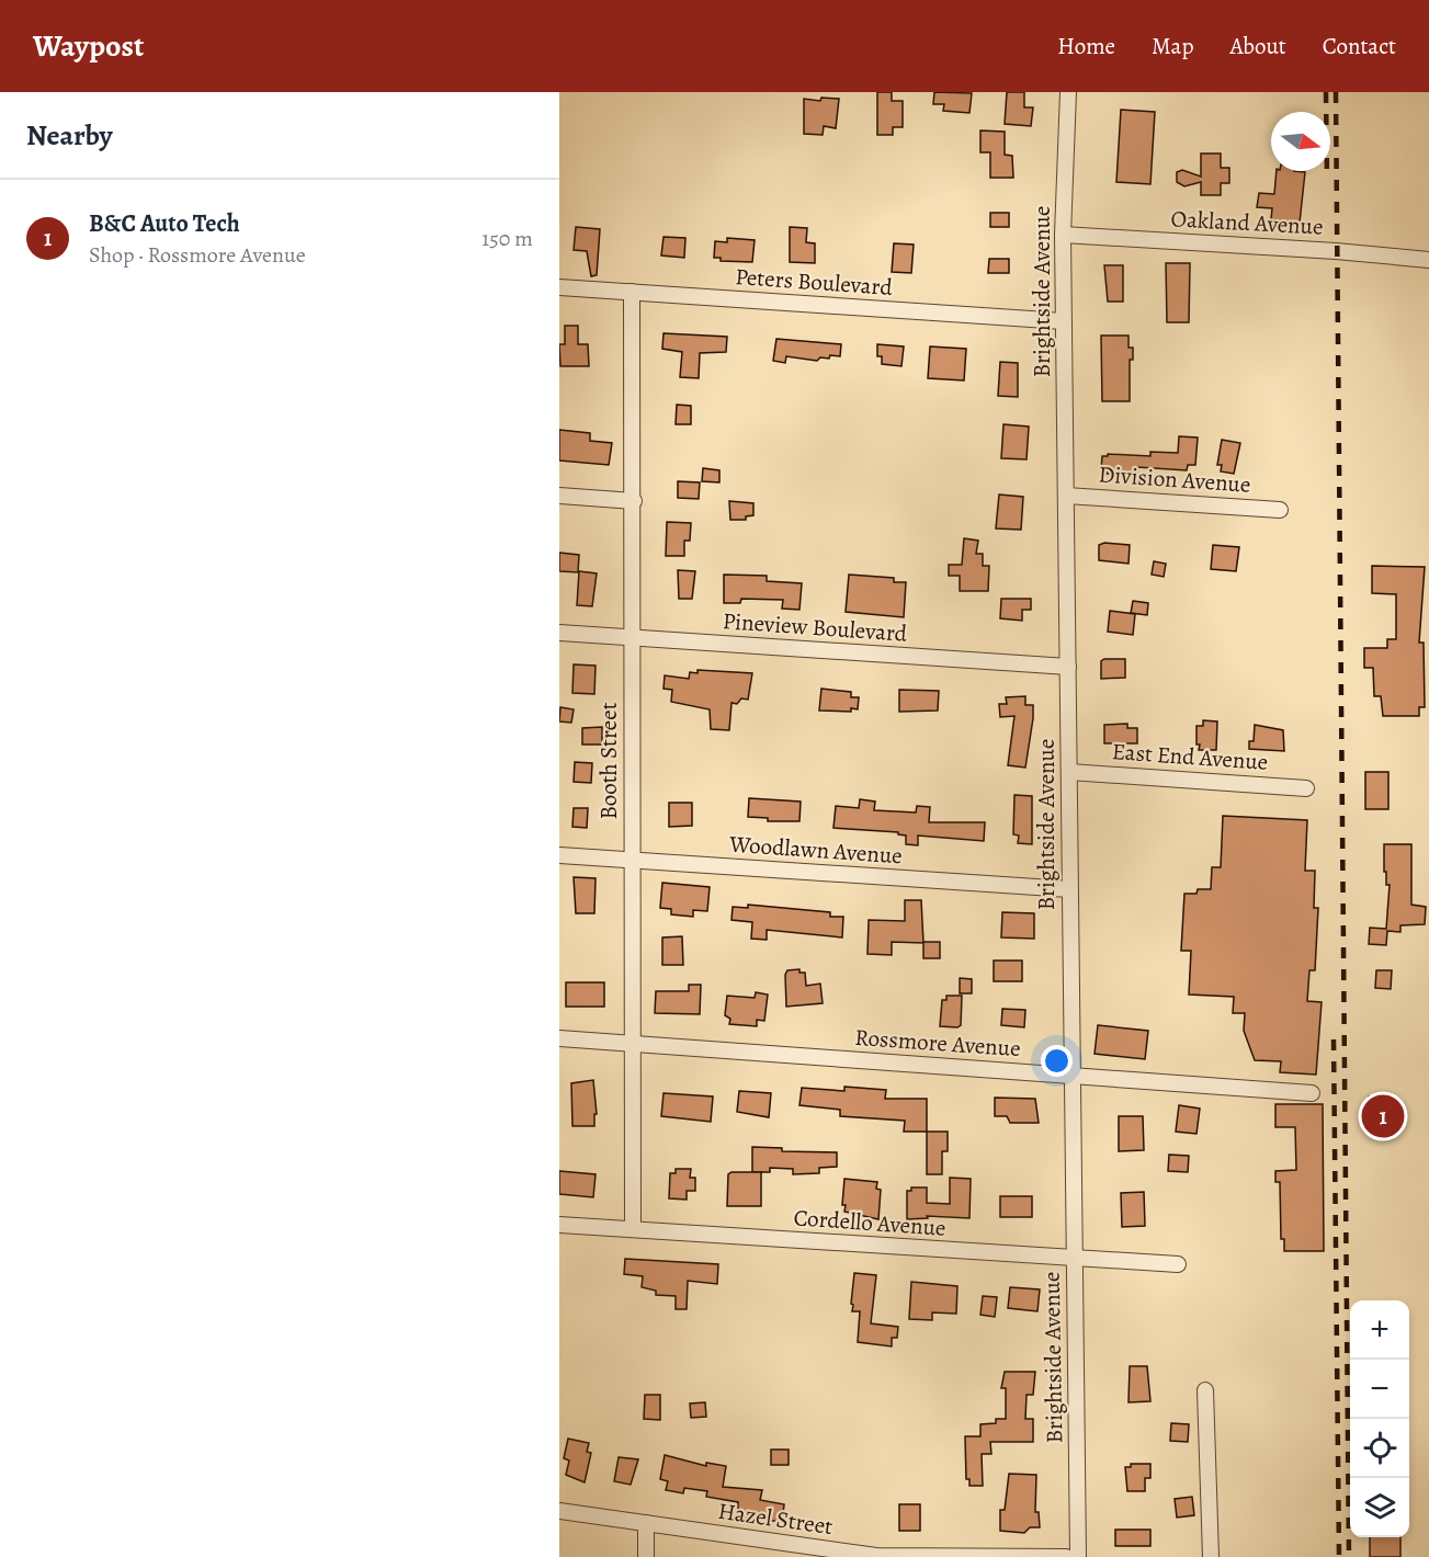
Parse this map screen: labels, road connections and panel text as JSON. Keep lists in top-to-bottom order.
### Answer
{
  "streets": {
    "street": [
      "Oakland Avenue",
      "Peters Boulevard",
      "Brightside Avenue",
      "Division Avenue",
      "Pineview Boulevard",
      "East End Avenue",
      "Booth Street",
      "Woodlawn Avenue",
      "Rossmore Avenue",
      "Cordello Avenue",
      "Hazel Street"
    ]
  },
  "crossings": [
    ["Oakland Avenue", "Brightside Avenue"],
    ["Peters Boulevard", "Brightside Avenue"],
    ["Peters Boulevard", "Booth Street"],
    ["Brightside Avenue", "Division Avenue"],
    ["Brightside Avenue", "Pineview Boulevard"],
    ["Brightside Avenue", "East End Avenue"],
    ["Brightside Avenue", "Woodlawn Avenue"],
    ["Brightside Avenue", "Rossmore Avenue"],
    ["Brightside Avenue", "Cordello Avenue"],
    ["Pineview Boulevard", "Booth Street"],
    ["Booth Street", "Woodlawn Avenue"],
    ["Booth Street", "Rossmore Avenue"],
    ["Booth Street", "Cordello Avenue"]
  ],
  "north": "right",
  "page": {
    "header": "Waypost",
    "nav": [
      "Home",
      "Map",
      "About",
      "Contact"
    ],
    "heading": "Nearby",
    "list": [
      {
        "mark": "1",
        "name": "B&C Auto Tech",
        "note": "Shop · Rossmore Avenue",
        "value": "150 m"
      }
    ],
    "pins": "1",
    "map_buttons": ["+", "−"]
  }
}
